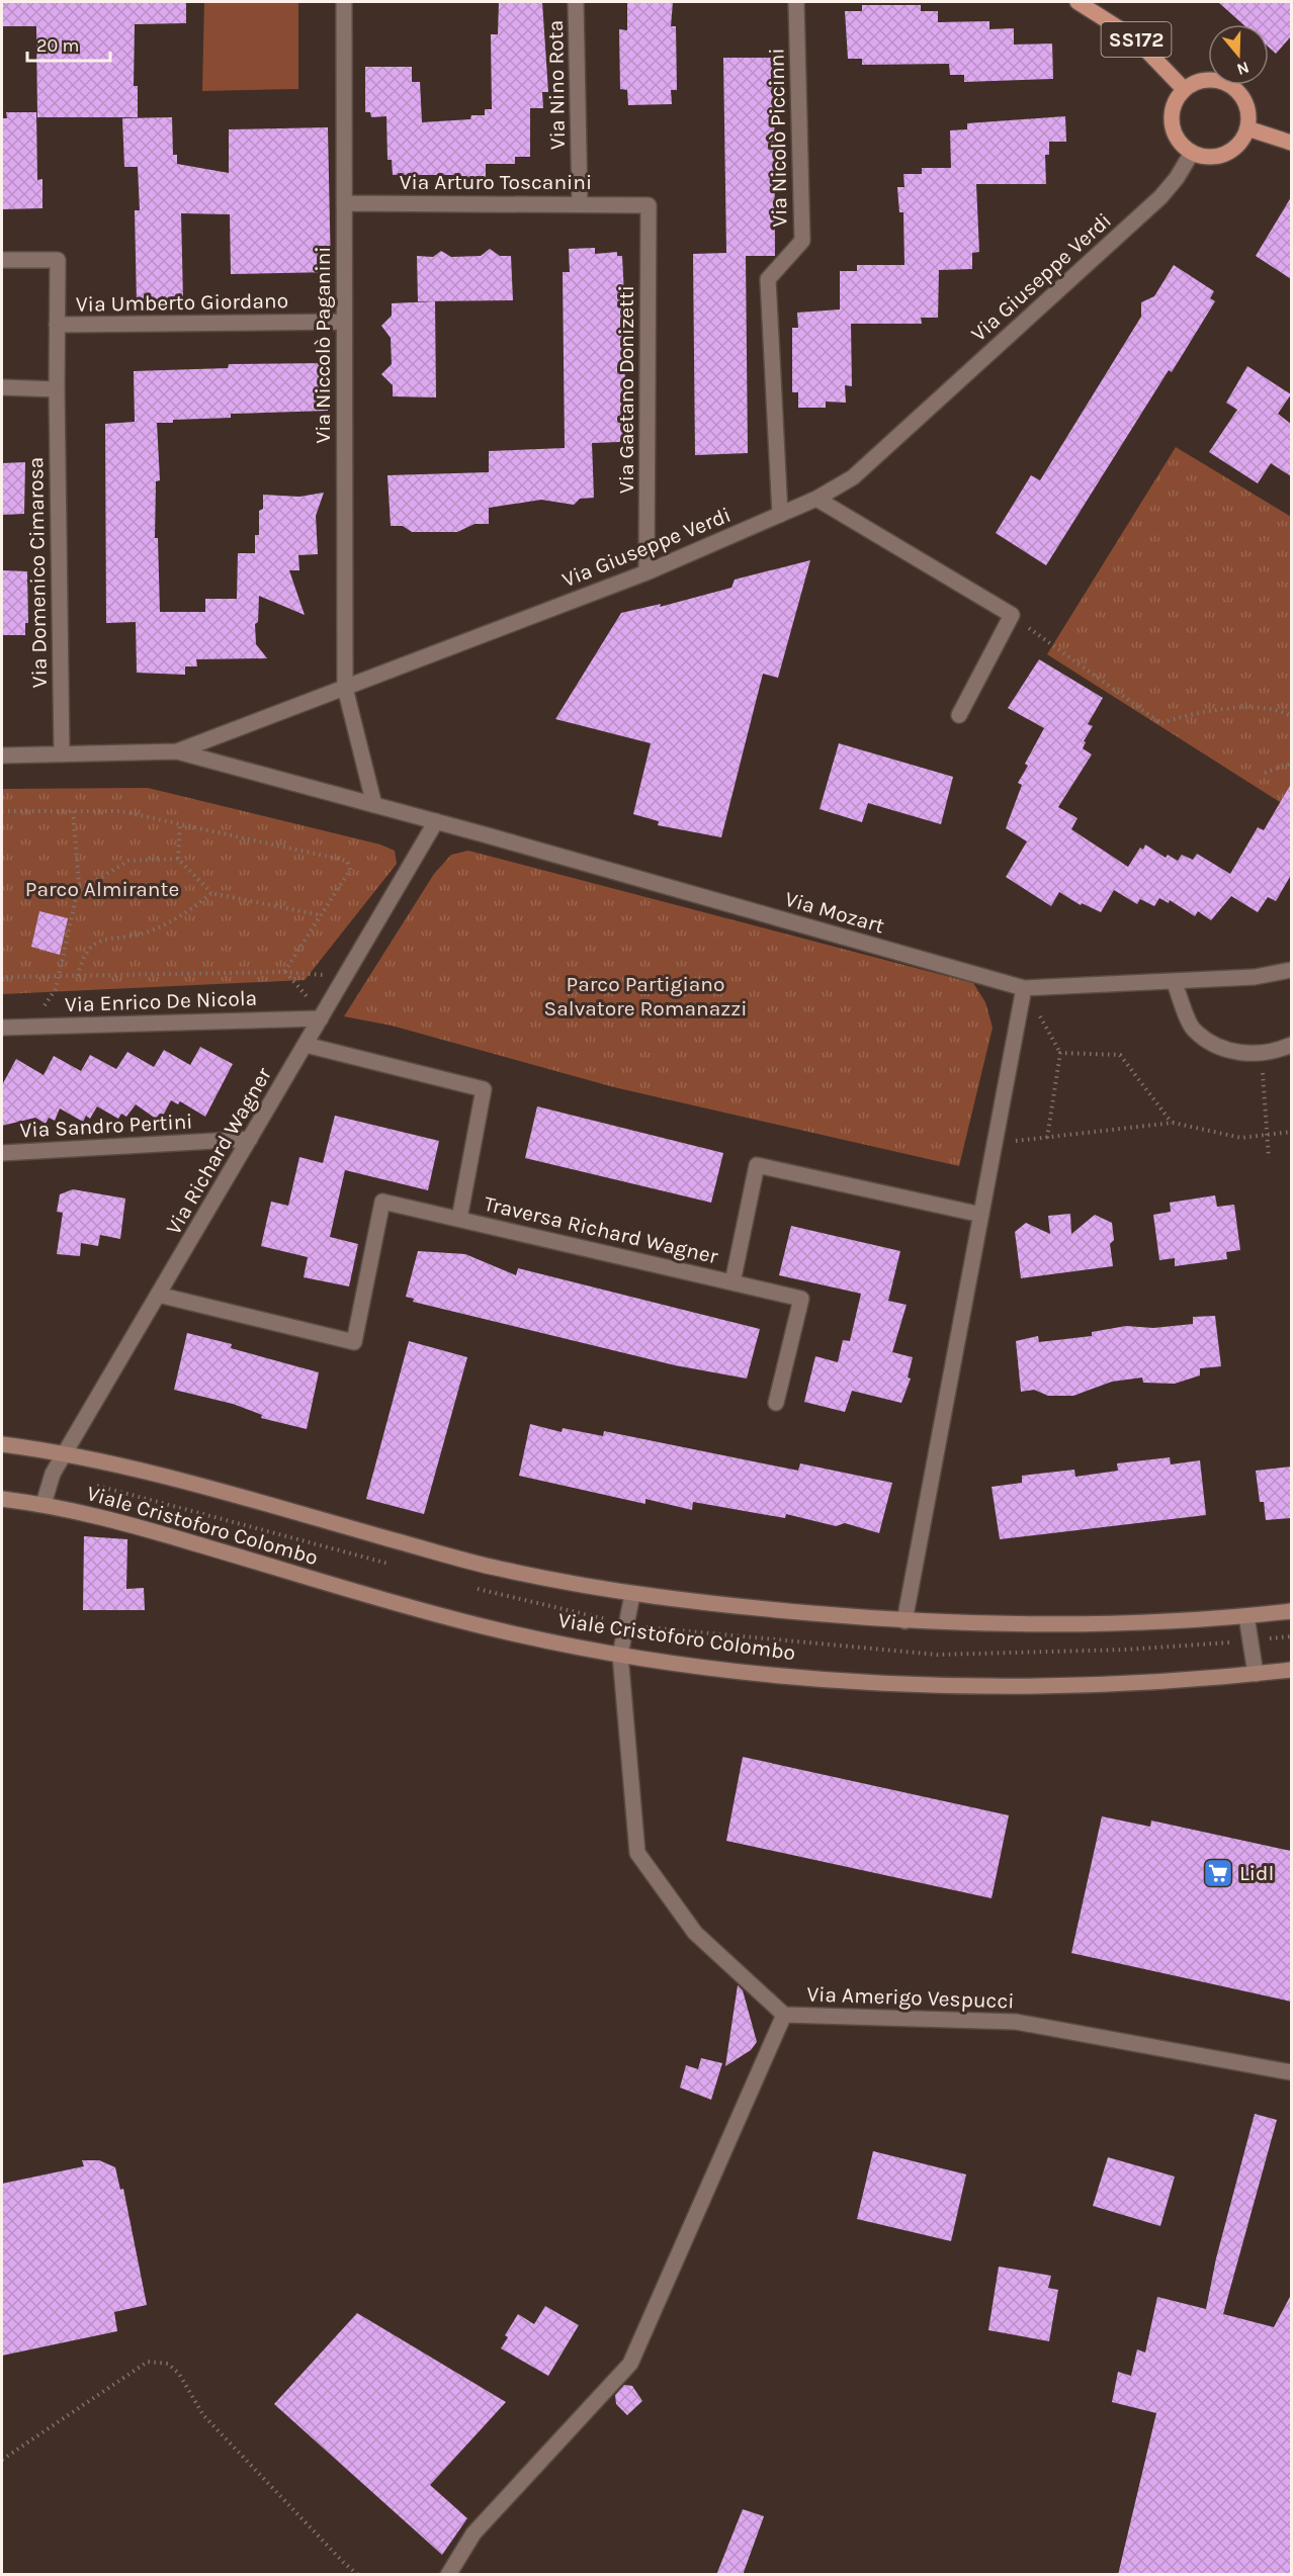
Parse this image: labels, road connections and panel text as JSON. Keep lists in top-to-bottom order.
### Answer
{
  "streets": {
    "main road": ["SS172", "Viale Cristoforo Colombo"],
    "street": [
      "Via Nino Rota",
      "Via Nicolò Piccinni",
      "Via Arturo Toscanini",
      "Via Giuseppe Verdi",
      "Via Umberto Giordano",
      "Via Niccolò Paganini",
      "Via Gaetano Donizetti",
      "Via Domenico Cimarosa",
      "Via Mozart",
      "Via Enrico De Nicola",
      "Via Sandro Pertini",
      "Via Richard Wagner",
      "Traversa Richard Wagner",
      "Via Amerigo Vespucci"
    ]
  },
  "crossings": [
    ["SS172", "Via Giuseppe Verdi"],
    ["Via Nino Rota", "Via Arturo Toscanini"],
    ["Via Nicolò Piccinni", "Via Giuseppe Verdi"],
    ["Via Arturo Toscanini", "Via Niccolò Paganini"],
    ["Via Arturo Toscanini", "Via Gaetano Donizetti"],
    ["Via Giuseppe Verdi", "Via Niccolò Paganini"],
    ["Via Giuseppe Verdi", "Via Gaetano Donizetti"],
    ["Via Giuseppe Verdi", "Via Domenico Cimarosa"],
    ["Via Giuseppe Verdi", "Via Mozart"],
    ["Via Umberto Giordano", "Via Niccolò Paganini"],
    ["Via Umberto Giordano", "Via Domenico Cimarosa"],
    ["Via Niccolò Paganini", "Via Mozart"],
    ["Via Mozart", "Via Richard Wagner"],
    ["Via Enrico De Nicola", "Via Richard Wagner"],
    ["Via Sandro Pertini", "Via Richard Wagner"],
    ["Via Richard Wagner", "Traversa Richard Wagner"],
    ["Via Richard Wagner", "Viale Cristoforo Colombo"],
    ["Viale Cristoforo Colombo", "Via Amerigo Vespucci"]
  ],
  "parks": ["Parco Almirante", "Parco Partigiano Salvatore Romanazzi"],
  "places": {
    "supermarket": ["Lidl"]
  },
  "scale_bar": "20 m",
  "north": "bottom"
}
